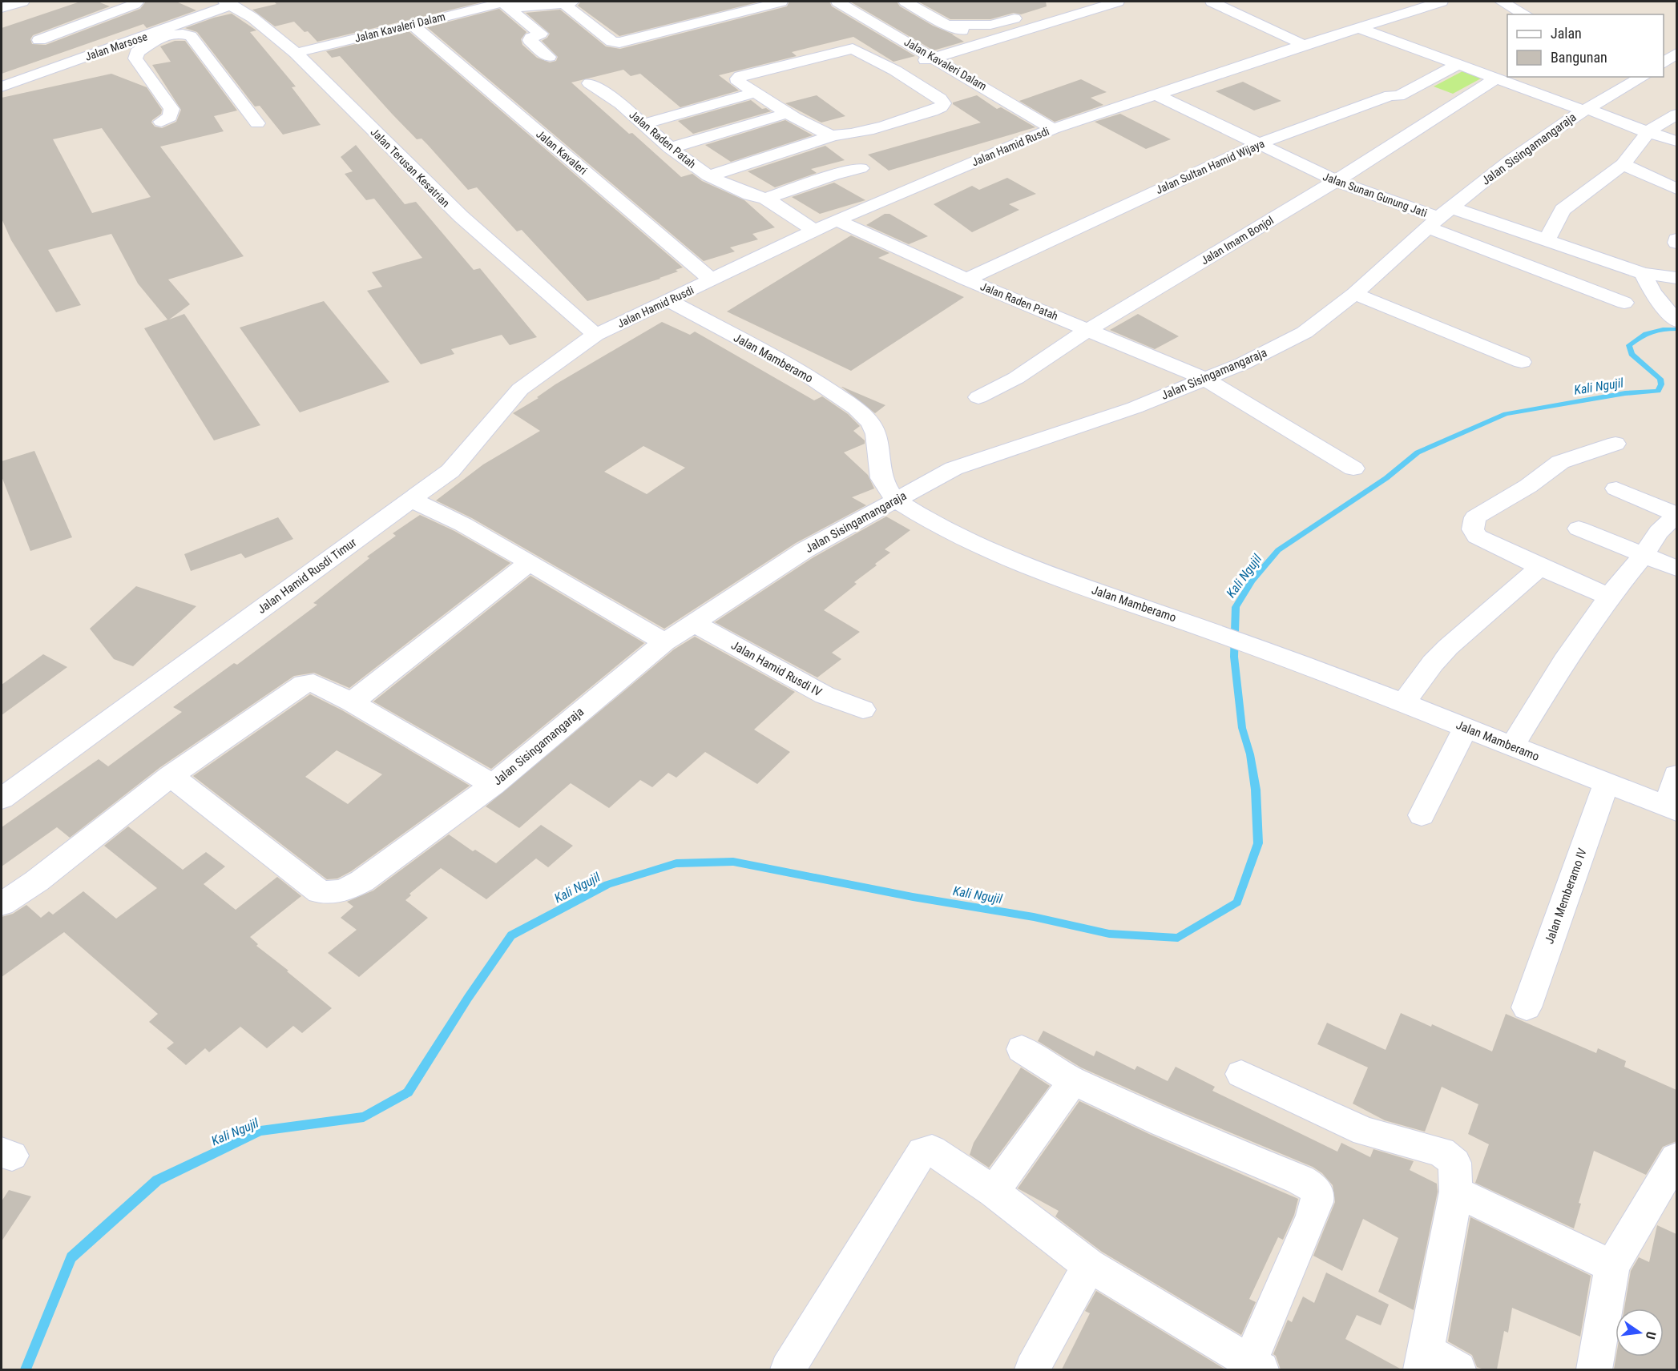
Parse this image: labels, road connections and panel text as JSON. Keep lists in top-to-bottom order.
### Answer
{
  "streets": {
    "street": [
      "Jalan Kavaleri Dalam",
      "Jalan Marsose",
      "Jalan Raden Patah",
      "Jalan Hamid Rusdi",
      "Jalan Sisingamangaraja",
      "Jalan Kavaleri",
      "Jalan Sultan Hamid Wijaya",
      "Jalan Terusan Kesatrian",
      "Jalan Sunan Gunung Jati",
      "Jalan Imam Bonjol",
      "Jalan Mamberamo",
      "Jalan Hamid Rusdi Timur",
      "Jalan Hamid Rusdi IV",
      "Jalan Memberamo IV"
    ]
  },
  "crossings": [
    ["Jalan Kavaleri Dalam", "Jalan Hamid Rusdi"],
    ["Jalan Kavaleri Dalam", "Jalan Kavaleri"],
    ["Jalan Kavaleri Dalam", "Jalan Terusan Kesatrian"],
    ["Jalan Marsose", "Jalan Terusan Kesatrian"],
    ["Jalan Raden Patah", "Jalan Hamid Rusdi"],
    ["Jalan Raden Patah", "Jalan Sisingamangaraja"],
    ["Jalan Raden Patah", "Jalan Sultan Hamid Wijaya"],
    ["Jalan Raden Patah", "Jalan Imam Bonjol"],
    ["Jalan Hamid Rusdi", "Jalan Kavaleri"],
    ["Jalan Hamid Rusdi", "Jalan Terusan Kesatrian"],
    ["Jalan Hamid Rusdi", "Jalan Sunan Gunung Jati"],
    ["Jalan Hamid Rusdi", "Jalan Mamberamo"],
    ["Jalan Hamid Rusdi", "Jalan Hamid Rusdi Timur"],
    ["Jalan Sisingamangaraja", "Jalan Sunan Gunung Jati"],
    ["Jalan Sisingamangaraja", "Jalan Mamberamo"],
    ["Jalan Sisingamangaraja", "Jalan Hamid Rusdi IV"],
    ["Jalan Sultan Hamid Wijaya", "Jalan Sunan Gunung Jati"],
    ["Jalan Terusan Kesatrian", "Jalan Hamid Rusdi Timur"],
    ["Jalan Sunan Gunung Jati", "Jalan Imam Bonjol"],
    ["Jalan Mamberamo", "Jalan Memberamo IV"]
  ],
  "water": ["Kali Ngujil"],
  "legend": ["Jalan", "Bangunan"],
  "north": "right"
}
